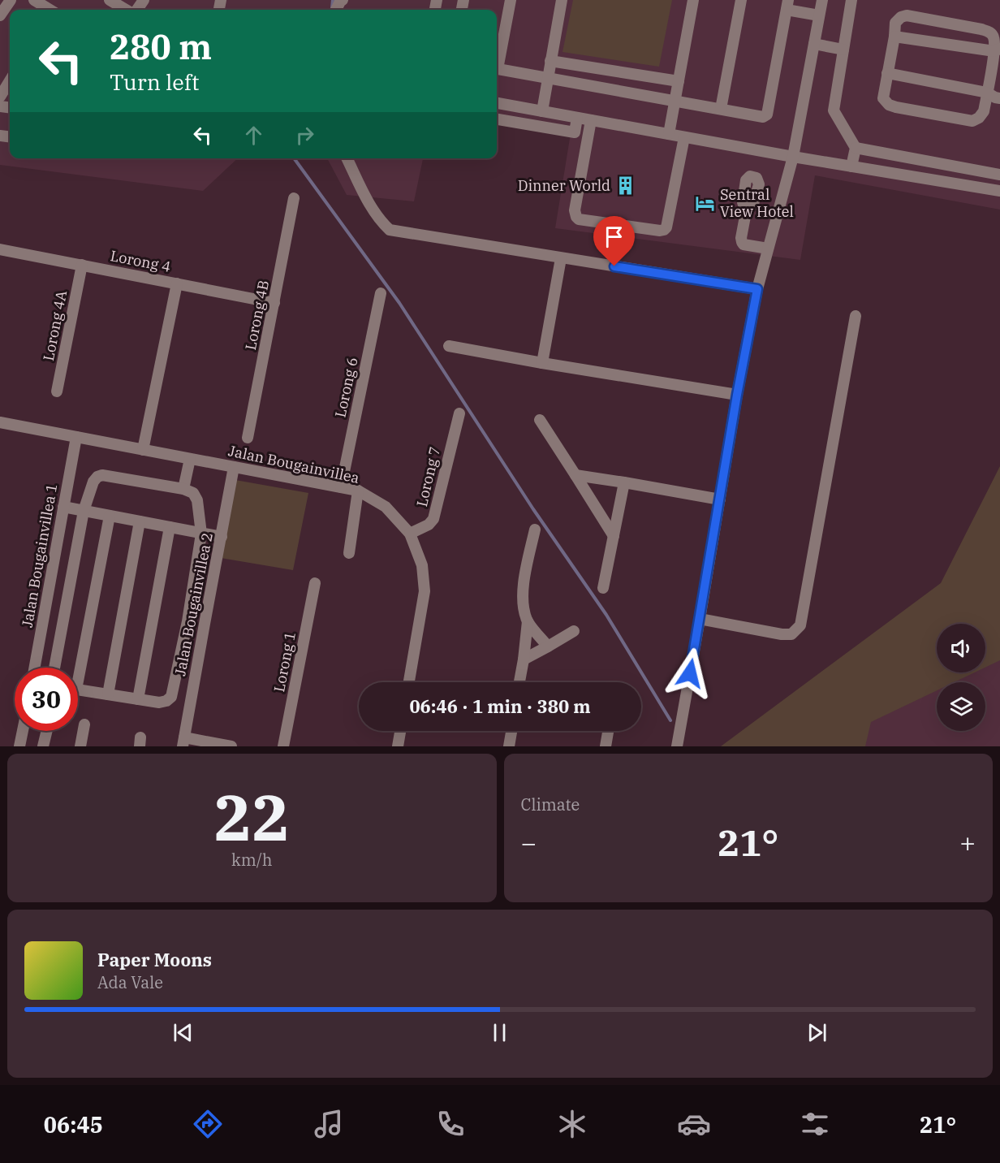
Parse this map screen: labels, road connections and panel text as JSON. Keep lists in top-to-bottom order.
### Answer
{
  "streets": {
    "street": [
      "Lorong 4",
      "Lorong 4B",
      "Lorong 4A",
      "Lorong 6",
      "Jalan Bougainvillea",
      "Lorong 7",
      "Jalan Bougainvillea 1",
      "Jalan Bougainvillea 2",
      "Lorong 1"
    ]
  },
  "crossings": [
    ["Lorong 4", "Lorong 4B"],
    ["Lorong 4", "Lorong 4A"],
    ["Lorong 6", "Jalan Bougainvillea"],
    ["Jalan Bougainvillea", "Lorong 7"],
    ["Jalan Bougainvillea", "Jalan Bougainvillea 1"],
    ["Jalan Bougainvillea", "Jalan Bougainvillea 2"]
  ],
  "places": {
    "building": ["Dinner World"],
    "hotel": ["Sentral View Hotel"]
  },
  "page": {
    "turn": ["280 m", "Turn left"],
    "limit": "30",
    "trip": "06:46 · 1 min · 380 m",
    "tile": [
      ["22", "km/h"],
      "Climate"
    ],
    "heat": ["−", "21°", "+"],
    "song": ["Paper Moons", "Ada Vale"],
    "tabs": ["06:45", "21°"]
  }
}
